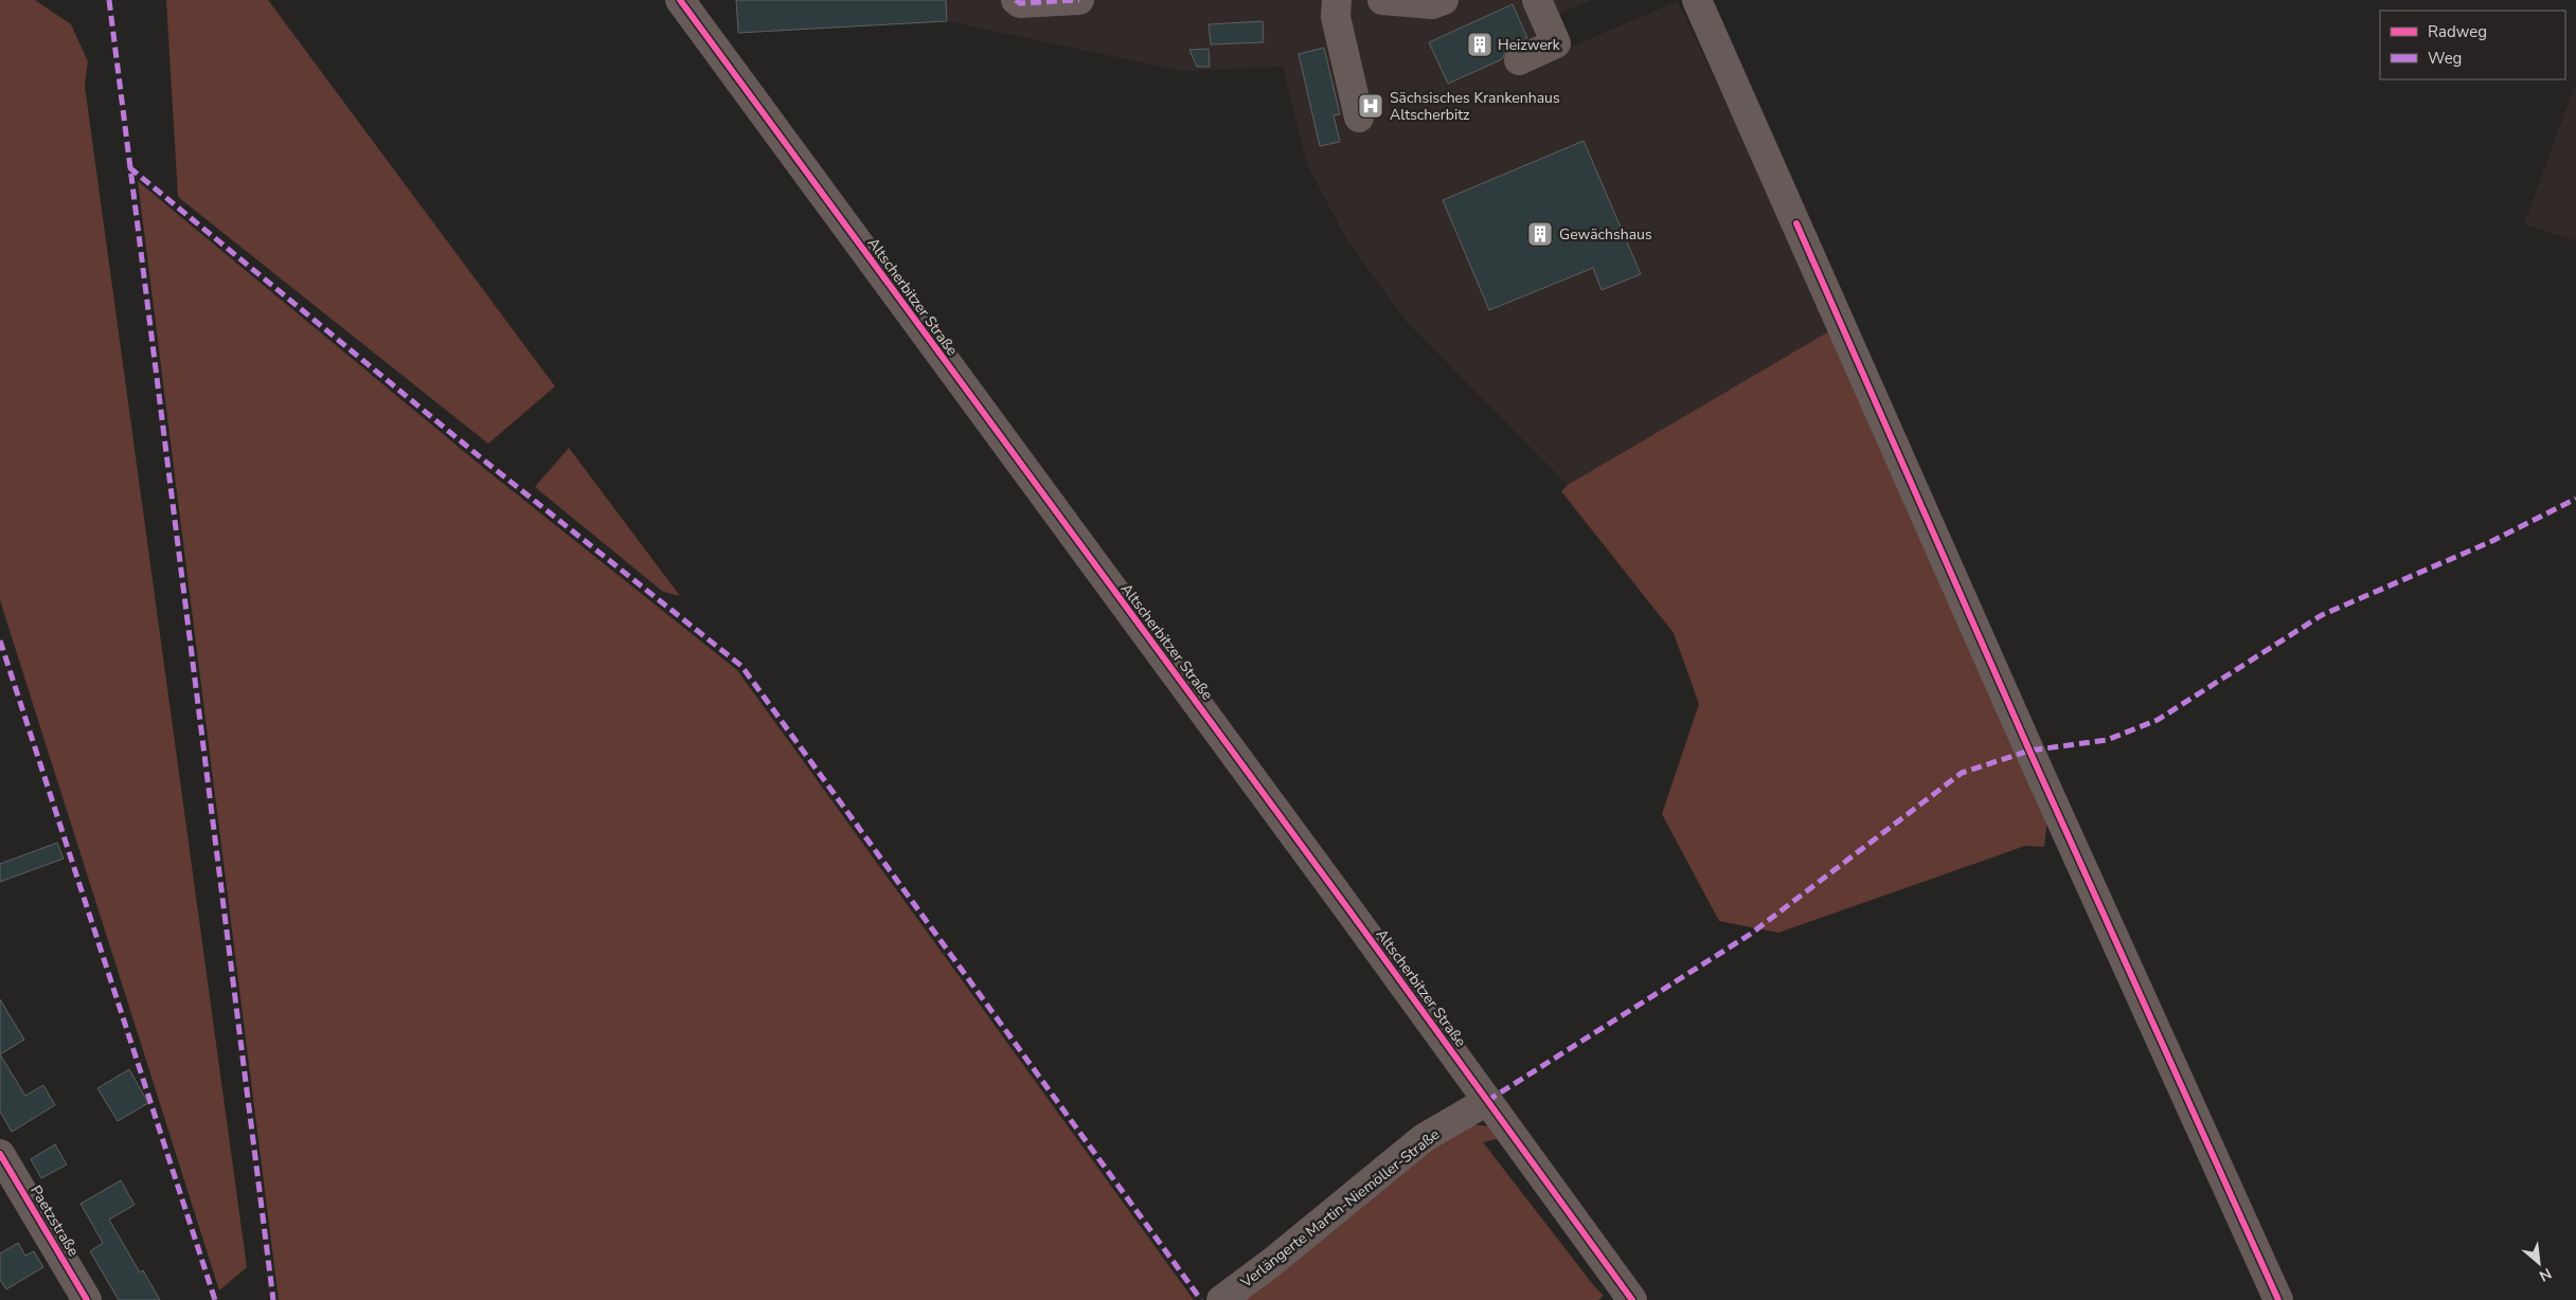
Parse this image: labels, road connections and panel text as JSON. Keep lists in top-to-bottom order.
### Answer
{
  "streets": {
    "street": ["Altscherbitzer Straße", "Verlängerte Martin-Niemöller-Straße", "Paetzstraße"]
  },
  "crossings": [
    ["Altscherbitzer Straße", "Verlängerte Martin-Niemöller-Straße"]
  ],
  "places": {
    "building": ["Heizwerk", "Gewächshaus"],
    "hospital": ["Sächsisches Krankenhaus Altscherbitz"]
  },
  "legend": ["Radweg", "Weg"],
  "north": "bottom right"
}
